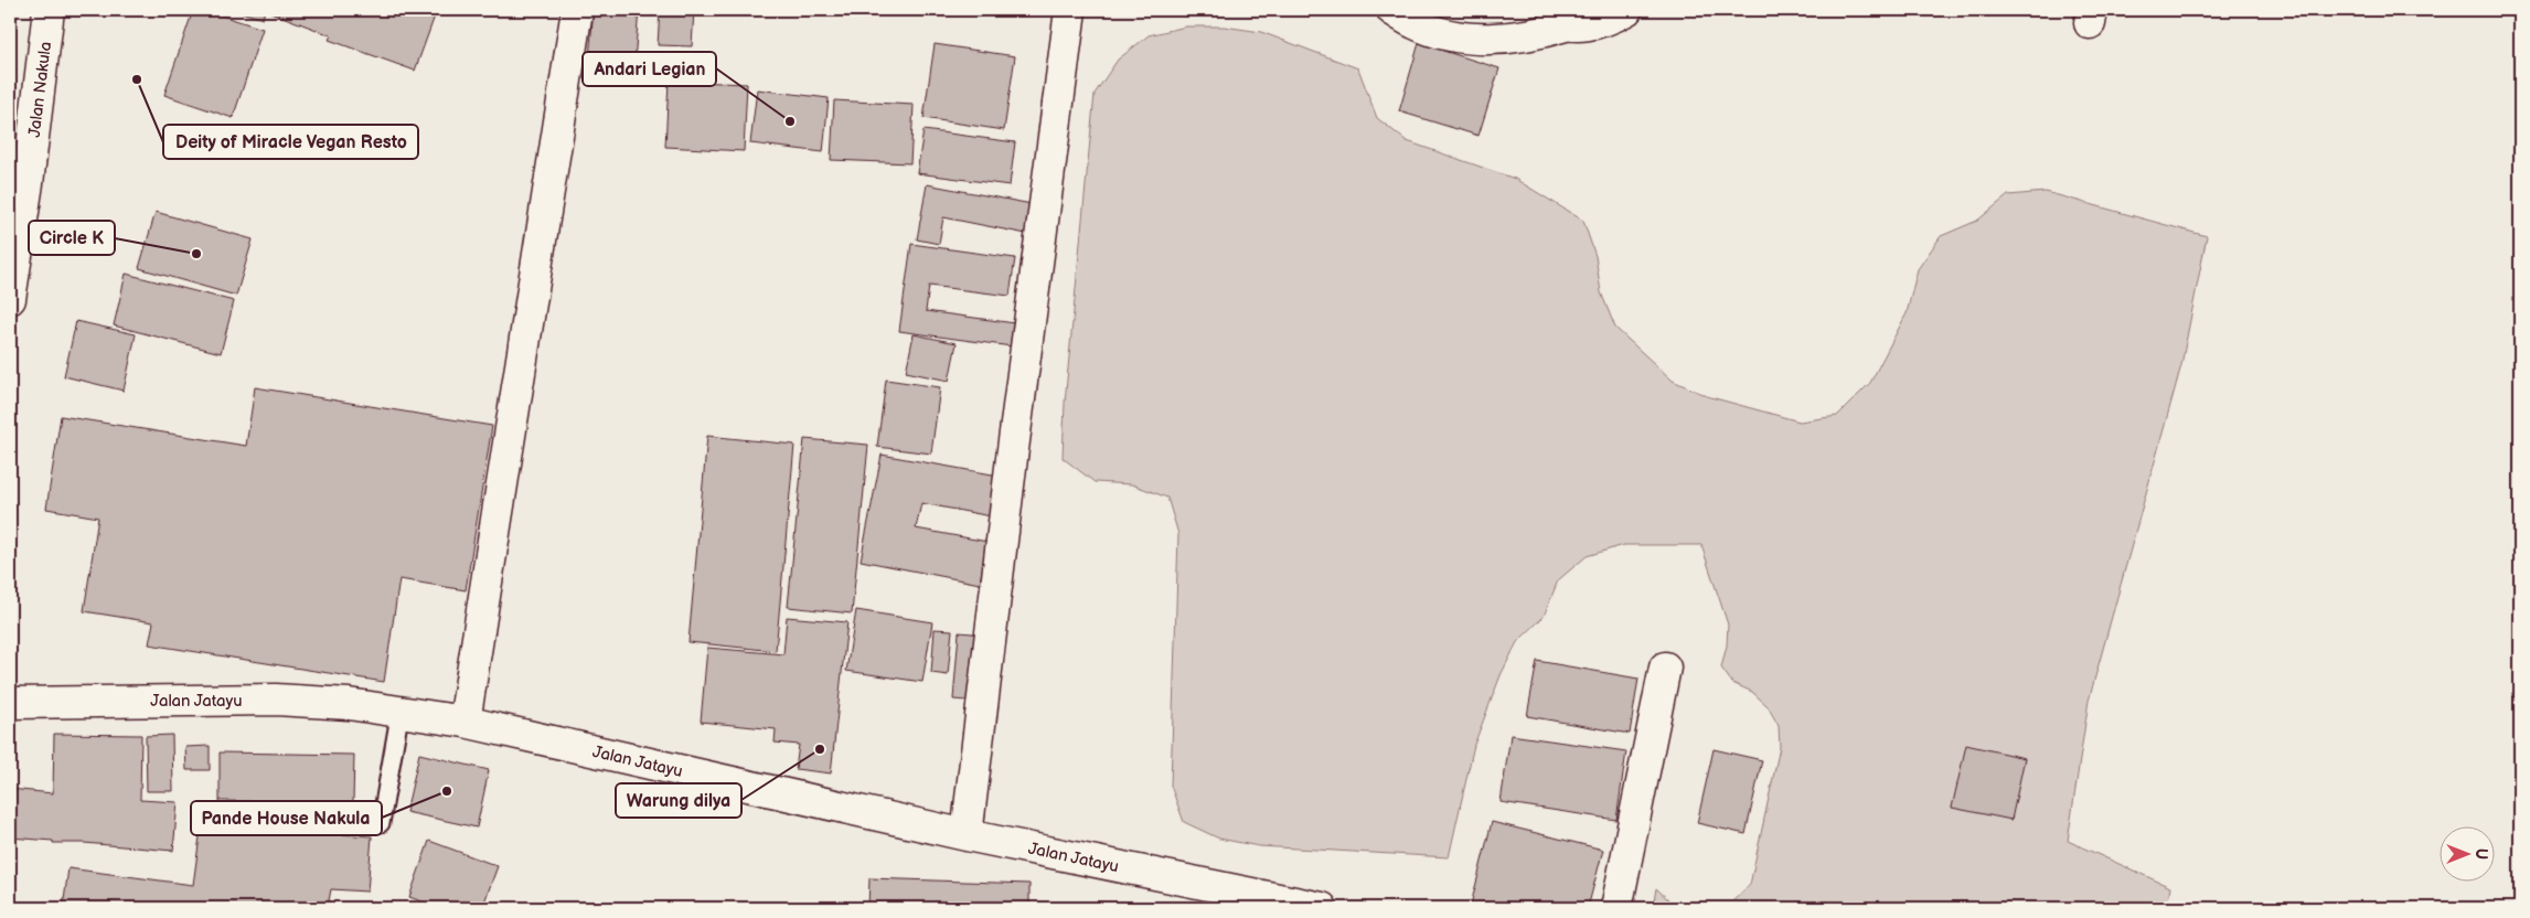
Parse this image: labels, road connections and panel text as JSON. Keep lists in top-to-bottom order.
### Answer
{
  "streets": {
    "street": ["Jalan Nakula", "Jalan Jatayu"]
  },
  "places": [
    "Deity of Miracle Vegan Resto",
    "Andari Legian",
    "Circle K",
    "Warung dilya",
    "Pande House Nakula"
  ],
  "north": "right"
}
